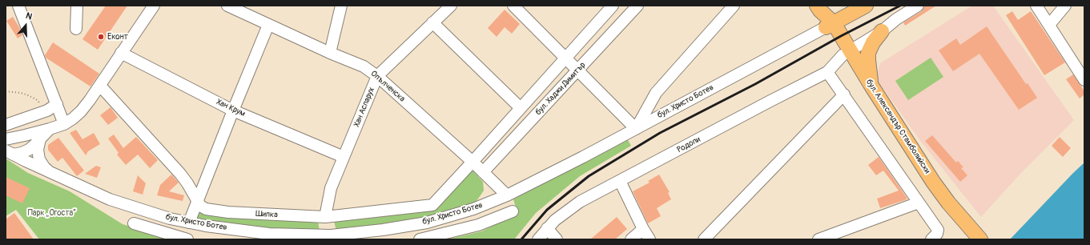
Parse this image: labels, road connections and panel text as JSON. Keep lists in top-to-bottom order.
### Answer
{
  "streets": {
    "main road": ["бул. Христо Ботев", "бул. Александър Стамболийски"],
    "street": [
      "Опълченска",
      "бул. Хаджи Димитър",
      "Хан Аспарух",
      "Хан Крум",
      "Родопи",
      "Шипка"
    ]
  },
  "crossings": [
    ["Опълченска", "бул. Хаджи Димитър"],
    ["Опълченска", "бул. Христо Ботев"],
    ["Опълченска", "Хан Аспарух"],
    ["Опълченска", "Шипка"],
    ["бул. Хаджи Димитър", "Шипка"],
    ["бул. Христо Ботев", "бул. Александър Стамболийски"],
    ["Хан Аспарух", "Хан Крум"],
    ["Хан Аспарух", "Шипка"],
    ["бул. Александър Стамболийски", "Родопи"]
  ],
  "parks": ["Парк „Огоста“"],
  "places": ["Еконт"],
  "north": "top"
}
